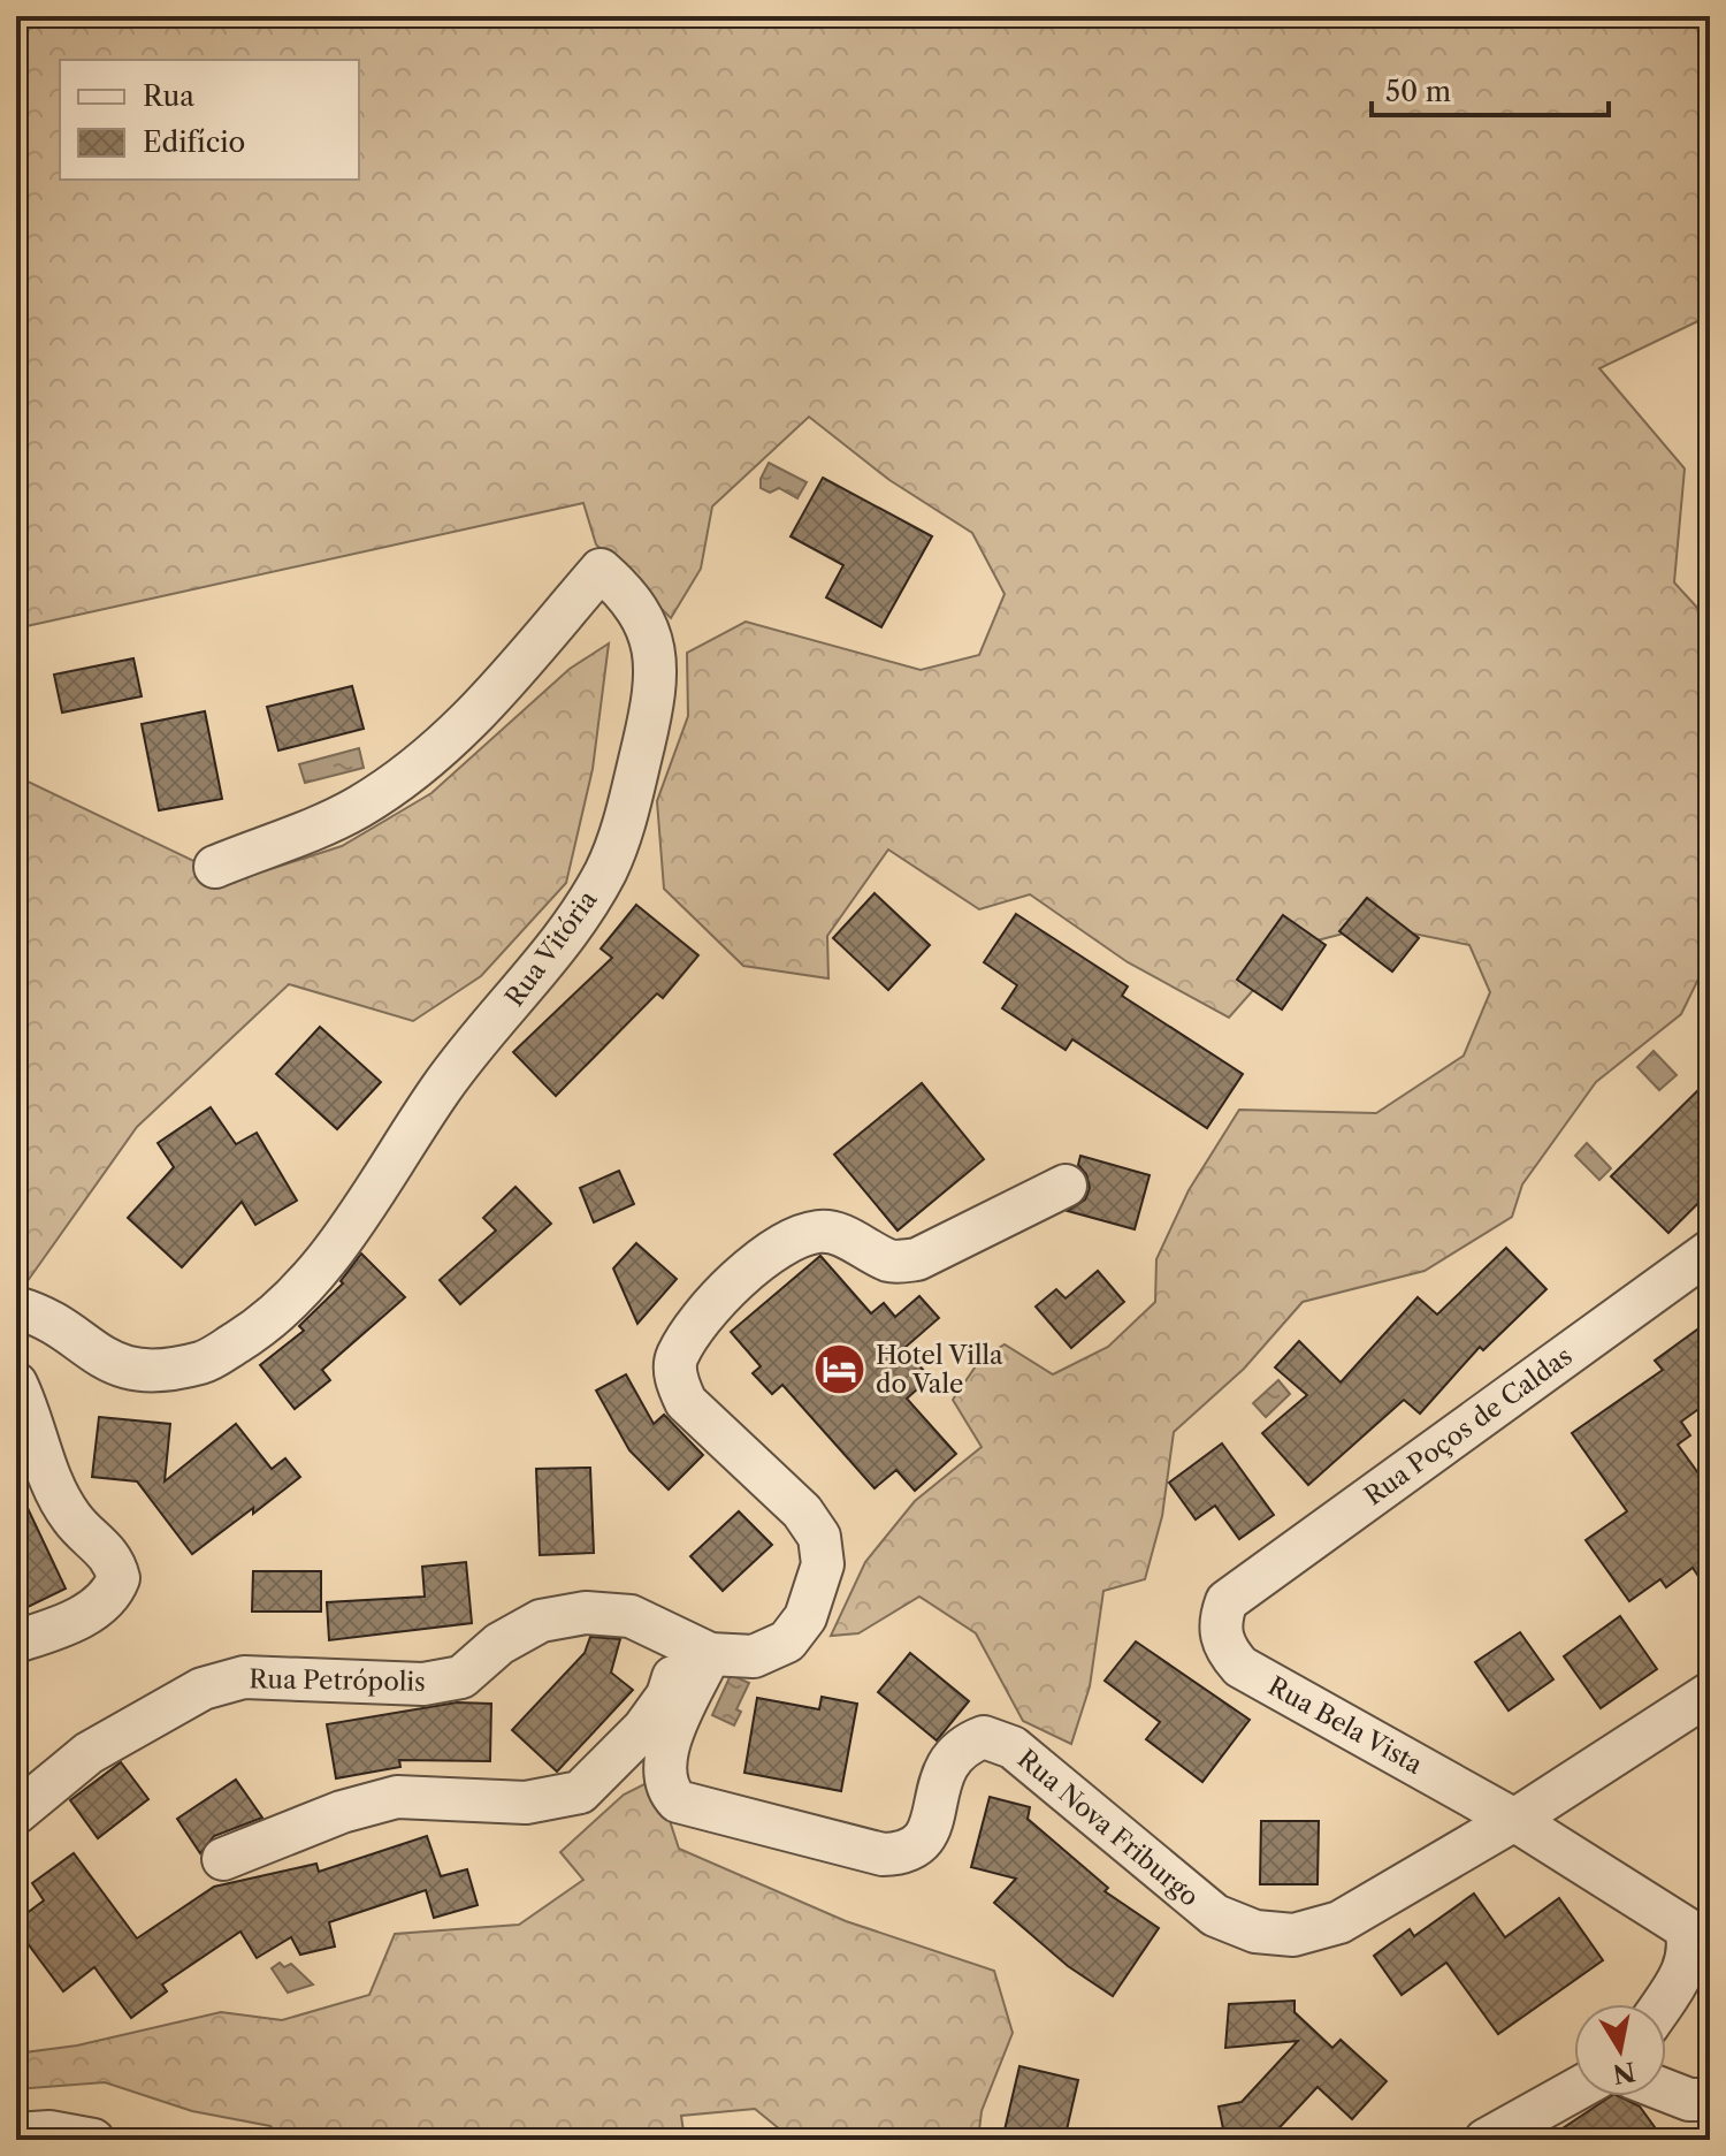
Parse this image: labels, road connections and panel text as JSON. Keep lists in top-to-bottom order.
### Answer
{
  "streets": {
    "street": [
      "Rua Vitória",
      "Rua Poços de Caldas",
      "Rua Petrópolis",
      "Rua Bela Vista",
      "Rua Nova Friburgo"
    ]
  },
  "crossings": [
    ["Rua Poços de Caldas", "Rua Bela Vista"],
    ["Rua Petrópolis", "Rua Nova Friburgo"],
    ["Rua Bela Vista", "Rua Nova Friburgo"]
  ],
  "places": {
    "hotel": ["Hotel Villa do Vale"]
  },
  "legend": ["Rua", "Edifício"],
  "scale_bar": "50 m",
  "north": "bottom"
}
